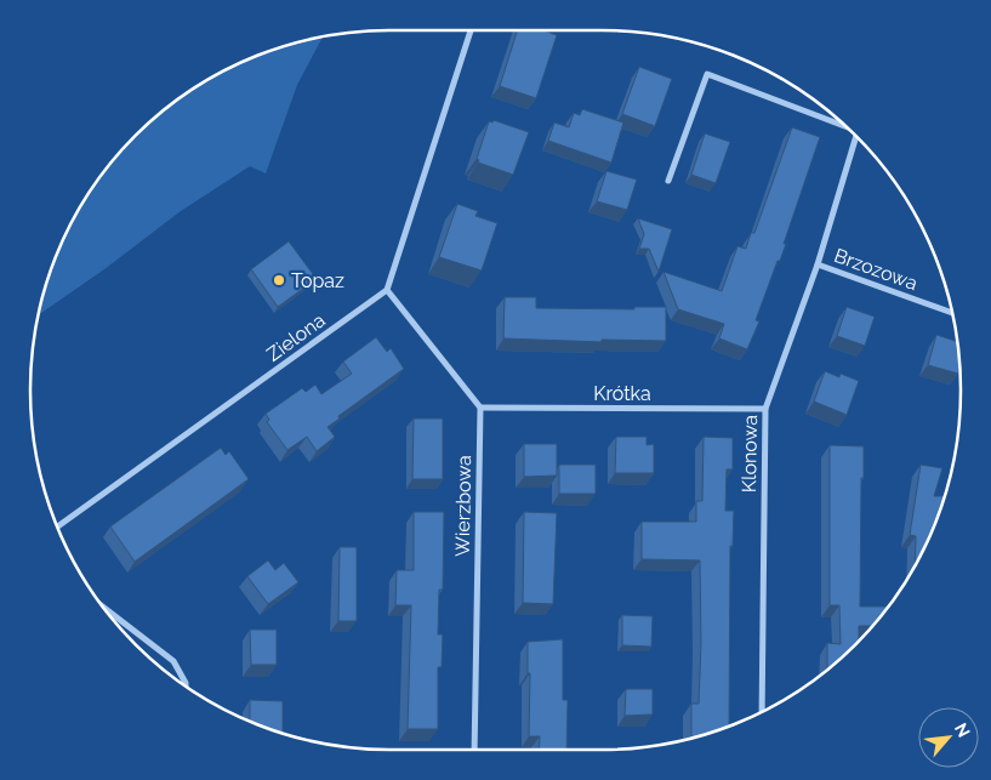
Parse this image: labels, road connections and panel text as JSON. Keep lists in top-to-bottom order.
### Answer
{
  "streets": {
    "street": [
      "Brzozowa",
      "Zielona",
      "Krótka",
      "Klonowa",
      "Wierzbowa"
    ]
  },
  "crossings": [
    ["Brzozowa", "Klonowa"],
    ["Krótka", "Klonowa"],
    ["Krótka", "Wierzbowa"]
  ],
  "places": ["Topaz"],
  "north": "top right"
}
